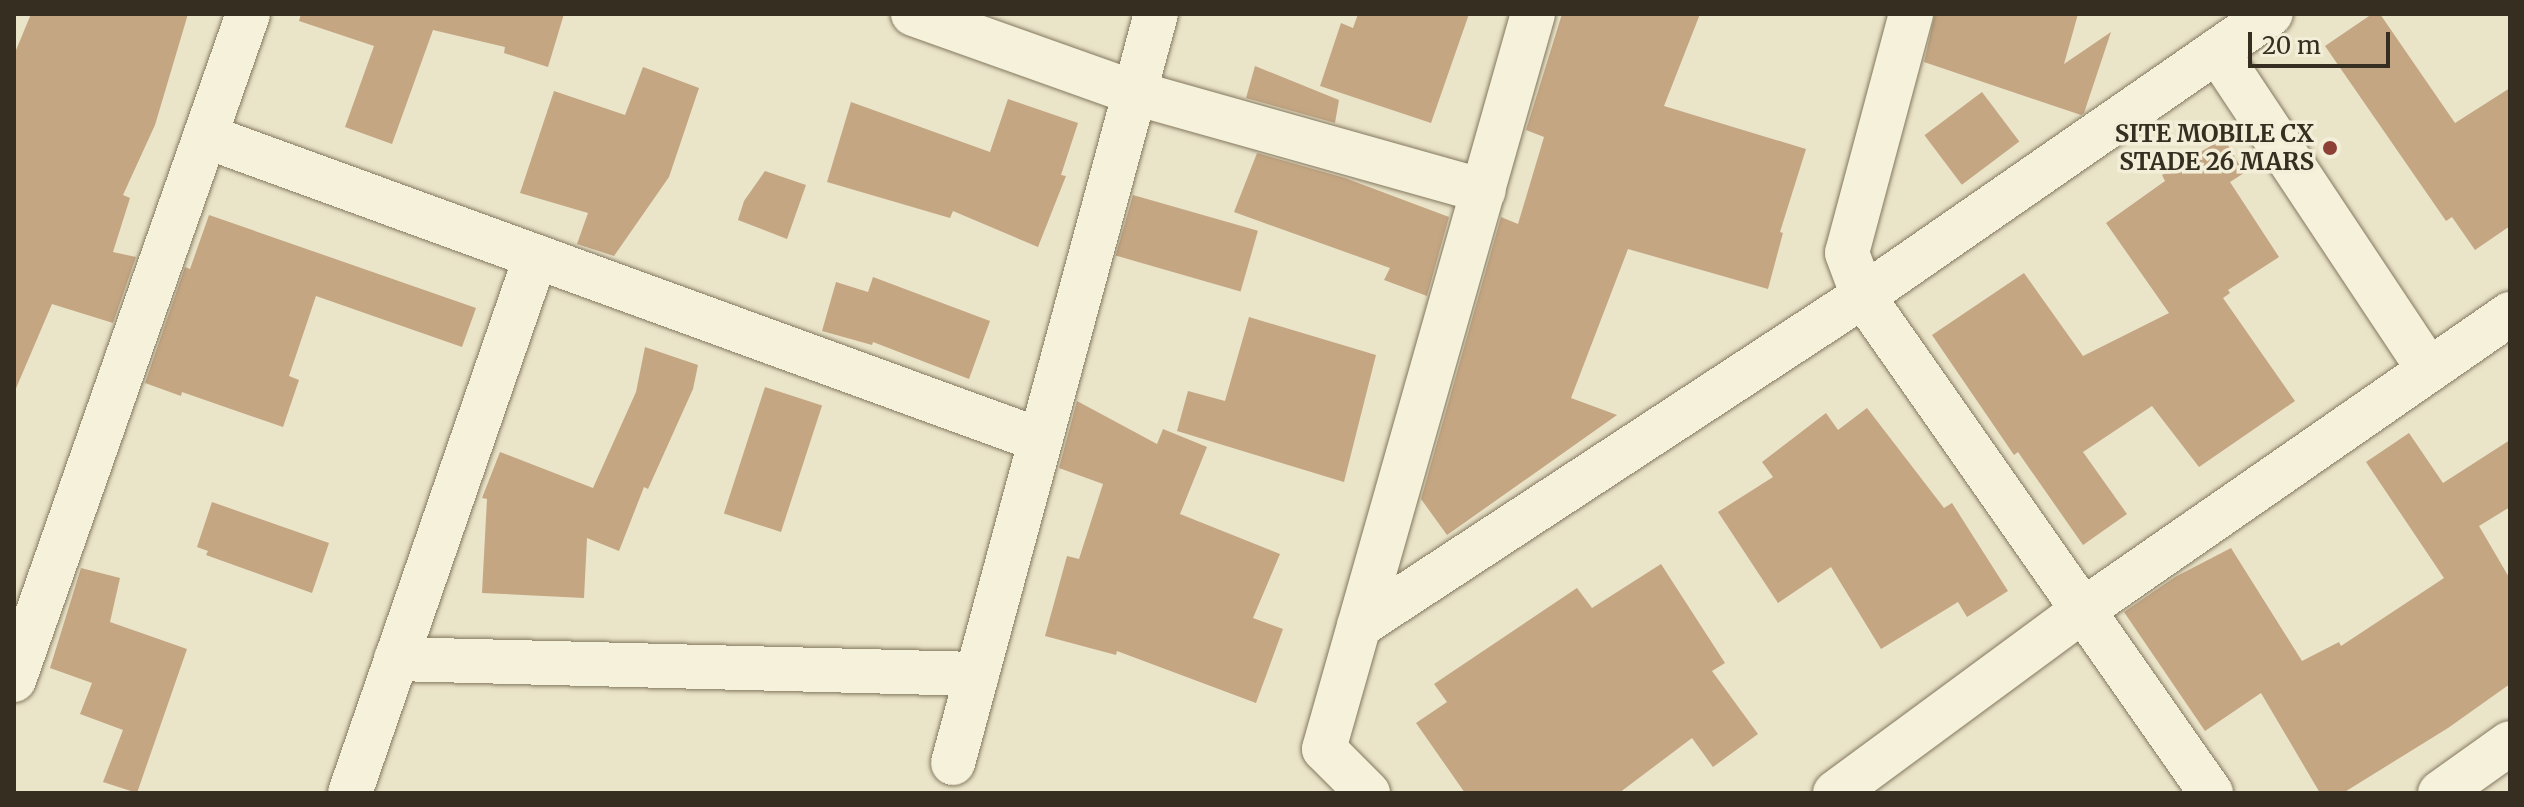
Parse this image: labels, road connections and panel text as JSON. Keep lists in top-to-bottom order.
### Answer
{
  "places": ["SITE MOBILE CX STADE 26 MARS"],
  "scale_bar": "20 m"
}
